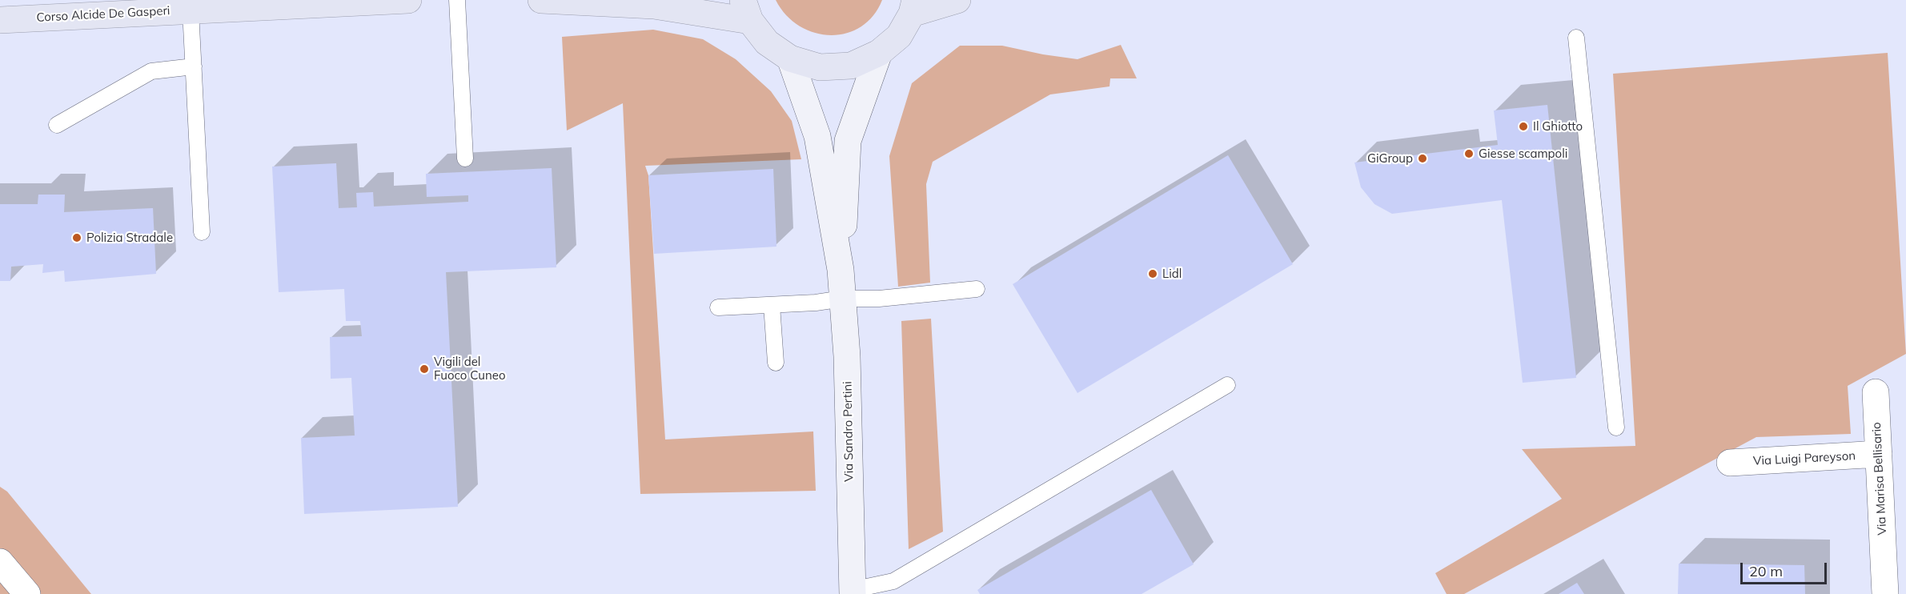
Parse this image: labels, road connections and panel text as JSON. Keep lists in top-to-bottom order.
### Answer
{
  "streets": {
    "main road": ["Corso Alcide De Gasperi"],
    "street": ["Via Sandro Pertini", "Via Luigi Pareyson", "Via Marisa Bellisario"]
  },
  "crossings": [
    ["Via Luigi Pareyson", "Via Marisa Bellisario"]
  ],
  "places": [
    "Il Ghiotto",
    "Giesse scampoli",
    "GiGroup",
    "Polizia Stradale",
    "Lidl",
    "Vigili del Fuoco Cuneo"
  ],
  "scale_bar": "20 m"
}
